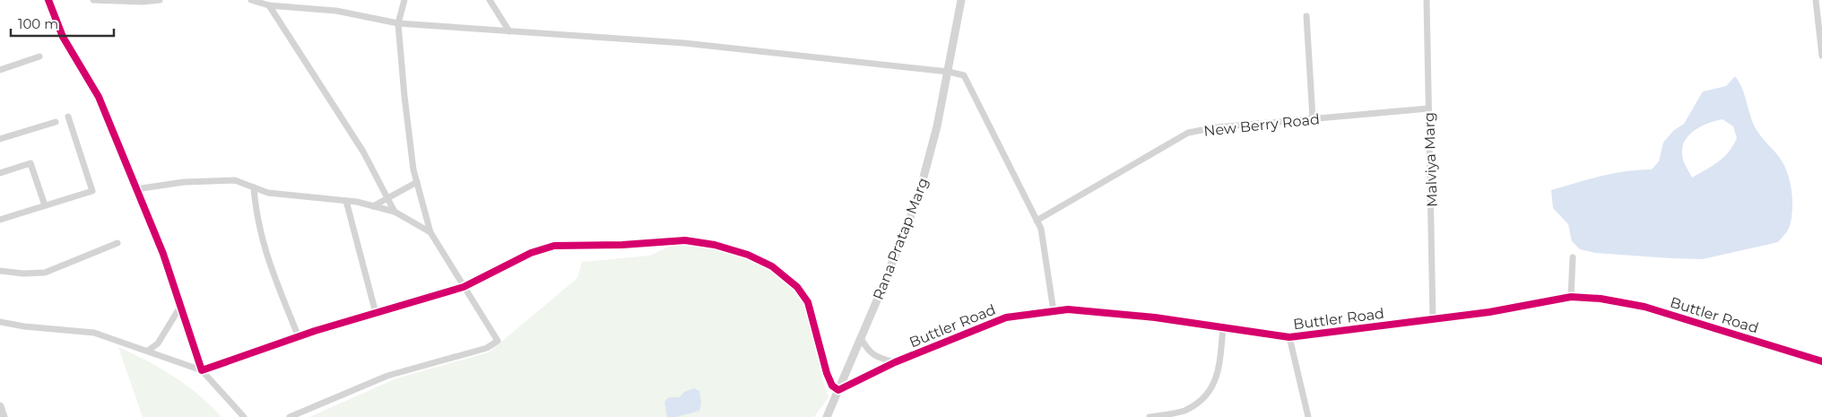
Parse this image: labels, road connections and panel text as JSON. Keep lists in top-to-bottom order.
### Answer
{
  "streets": {
    "street": [
      "New Berry Road",
      "Malviya Marg",
      "Rana Pratap Marg",
      "Buttler Road"
    ]
  },
  "crossings": [
    ["New Berry Road", "Malviya Marg"],
    ["Malviya Marg", "Buttler Road"],
    ["Rana Pratap Marg", "Buttler Road"]
  ],
  "scale_bar": "100 m"
}
